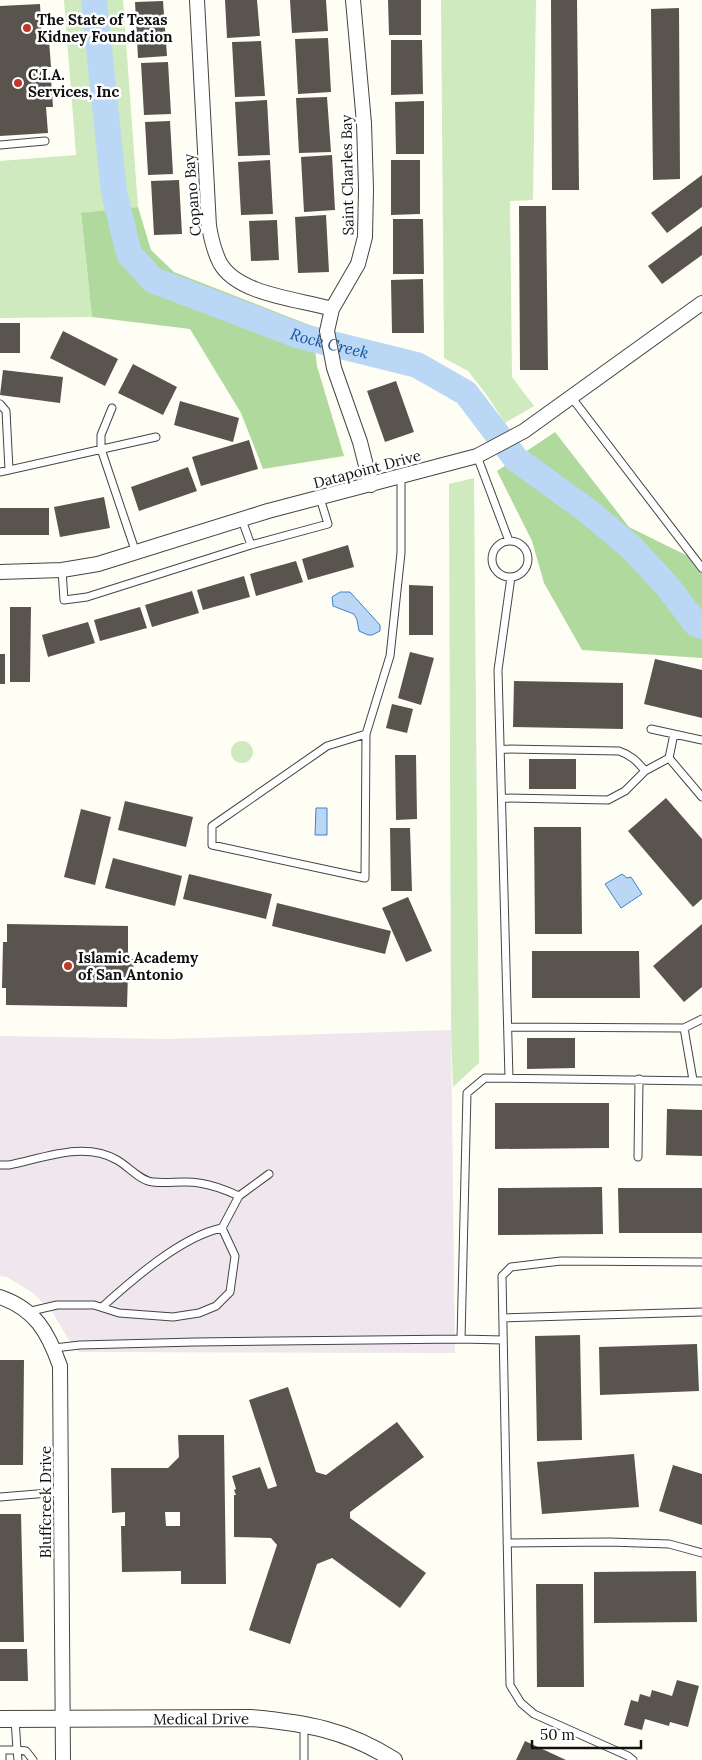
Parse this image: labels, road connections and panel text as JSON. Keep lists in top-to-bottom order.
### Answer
{
  "streets": {
    "street": [
      "Saint Charles Bay",
      "Copano Bay",
      "Datapoint Drive",
      "Bluffcreek Drive",
      "Medical Drive"
    ]
  },
  "crossings": [
    ["Saint Charles Bay", "Copano Bay"],
    ["Saint Charles Bay", "Datapoint Drive"],
    ["Bluffcreek Drive", "Medical Drive"]
  ],
  "water": ["Rock Creek"],
  "places": ["The State of Texas Kidney Foundation", "C.I.A. Services, Inc", "Islamic Academy of San Antonio"],
  "scale_bar": "50 m"
}
